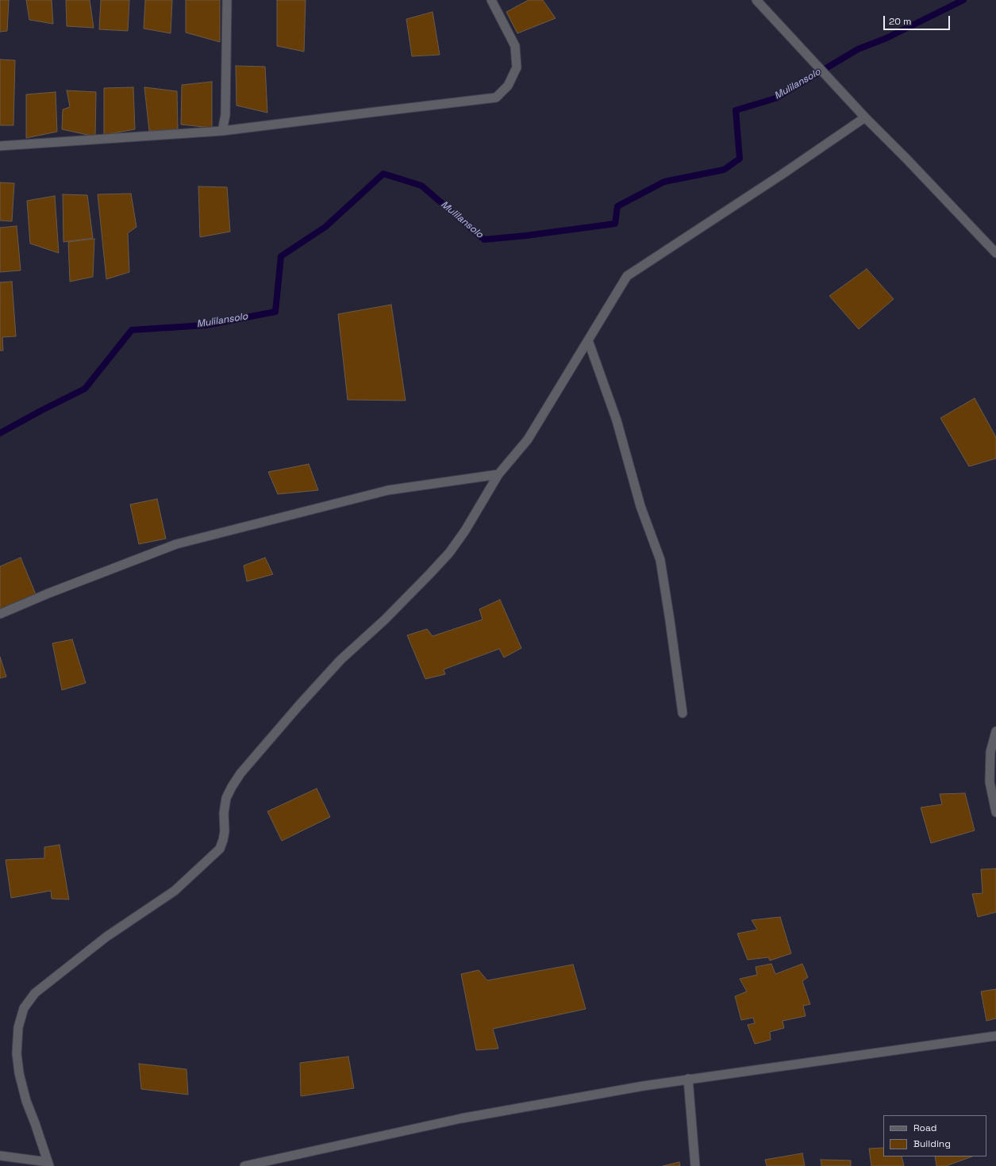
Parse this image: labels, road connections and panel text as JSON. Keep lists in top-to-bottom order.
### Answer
{
  "water": ["Mulilansolo"],
  "legend": ["Road", "Building"],
  "scale_bar": "20 m"
}
